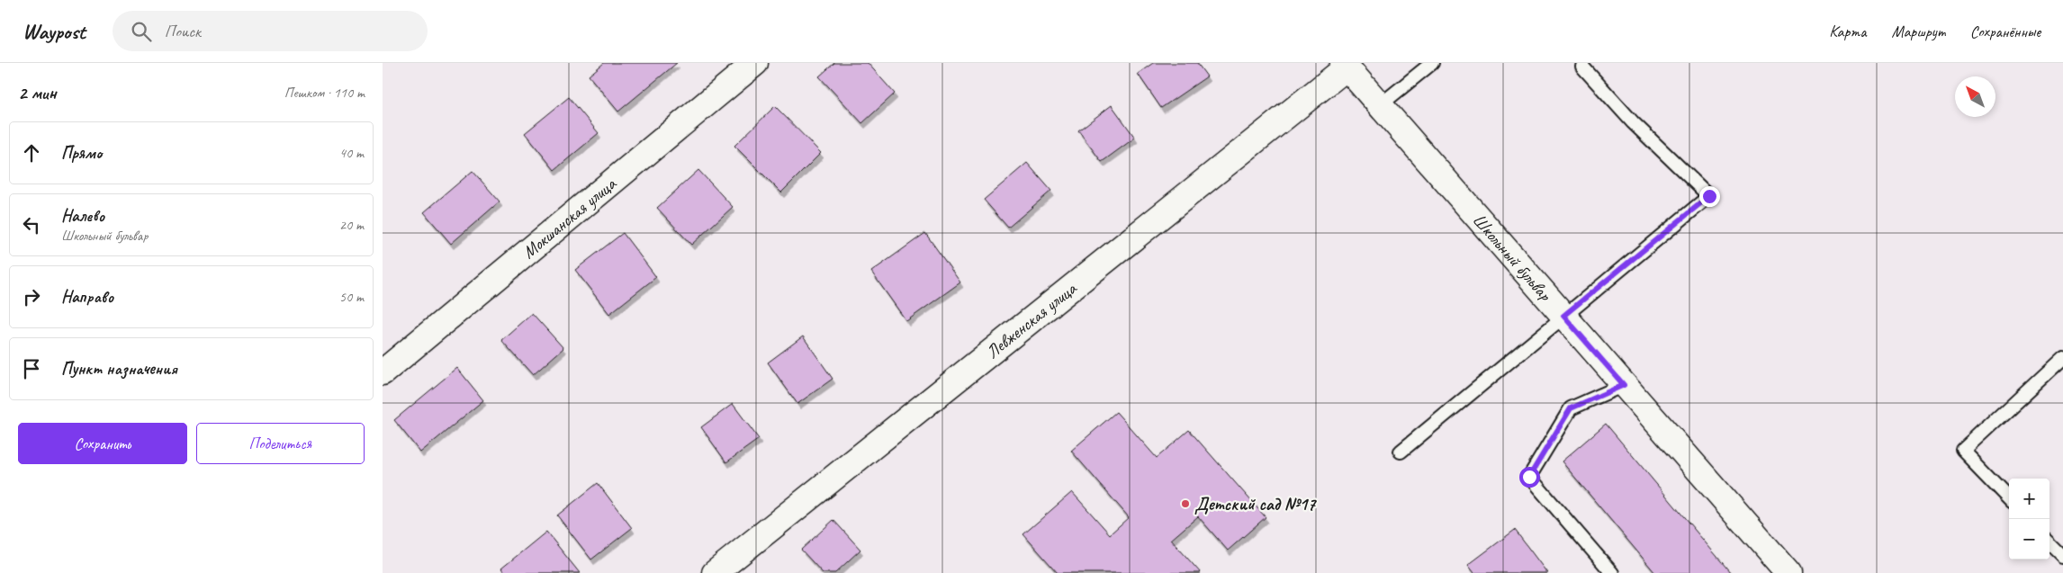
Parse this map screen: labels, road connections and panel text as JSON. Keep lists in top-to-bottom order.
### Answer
{
  "streets": {
    "street": ["Мокшанская улица", "Школьный бульвар", "Левженская улица"]
  },
  "crossings": [
    ["Школьный бульвар", "Левженская улица"]
  ],
  "places": ["Детский сад №17"],
  "north": "top left",
  "page": {
    "header": "Waypost",
    "search": "Поиск",
    "nav": ["Карта", "Маршрут", "Сохранённые"],
    "heading": ["2 мин", "Пешком · 110 m"],
    "list": [
      ["Прямо", "40 m"],
      ["Налево", "Школьный бульвар", "20 m"],
      ["Направо", "50 m"],
      "Пункт назначения"
    ],
    "buttons": ["Сохранить", "Поделиться"],
    "map_buttons": ["+", "−"]
  }
}
